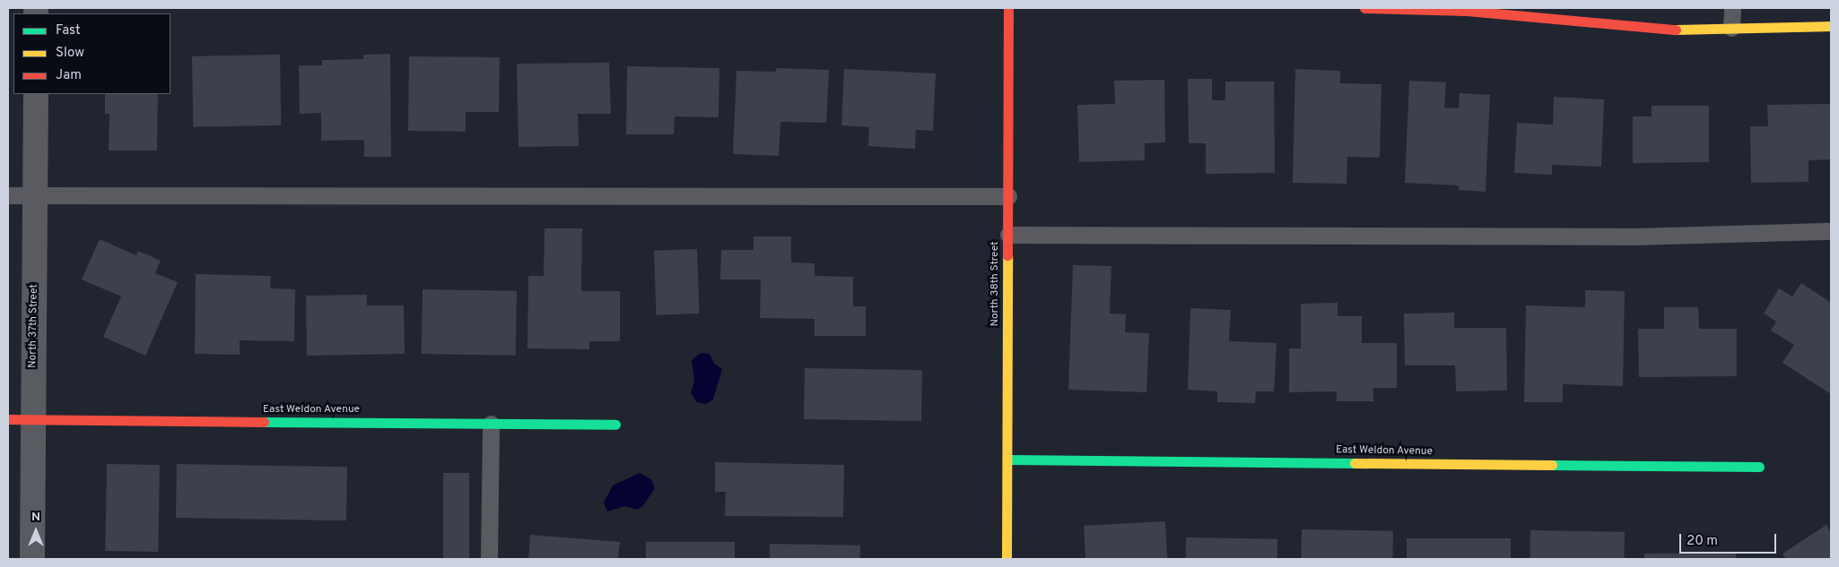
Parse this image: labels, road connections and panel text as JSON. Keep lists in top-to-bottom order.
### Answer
{
  "streets": {
    "street": ["North 38th Street", "North 37th Street", "East Weldon Avenue"]
  },
  "crossings": [
    ["North 38th Street", "East Weldon Avenue"],
    ["North 37th Street", "East Weldon Avenue"]
  ],
  "legend": ["Fast", "Slow", "Jam"],
  "scale_bar": "20 m",
  "north": "top"
}
